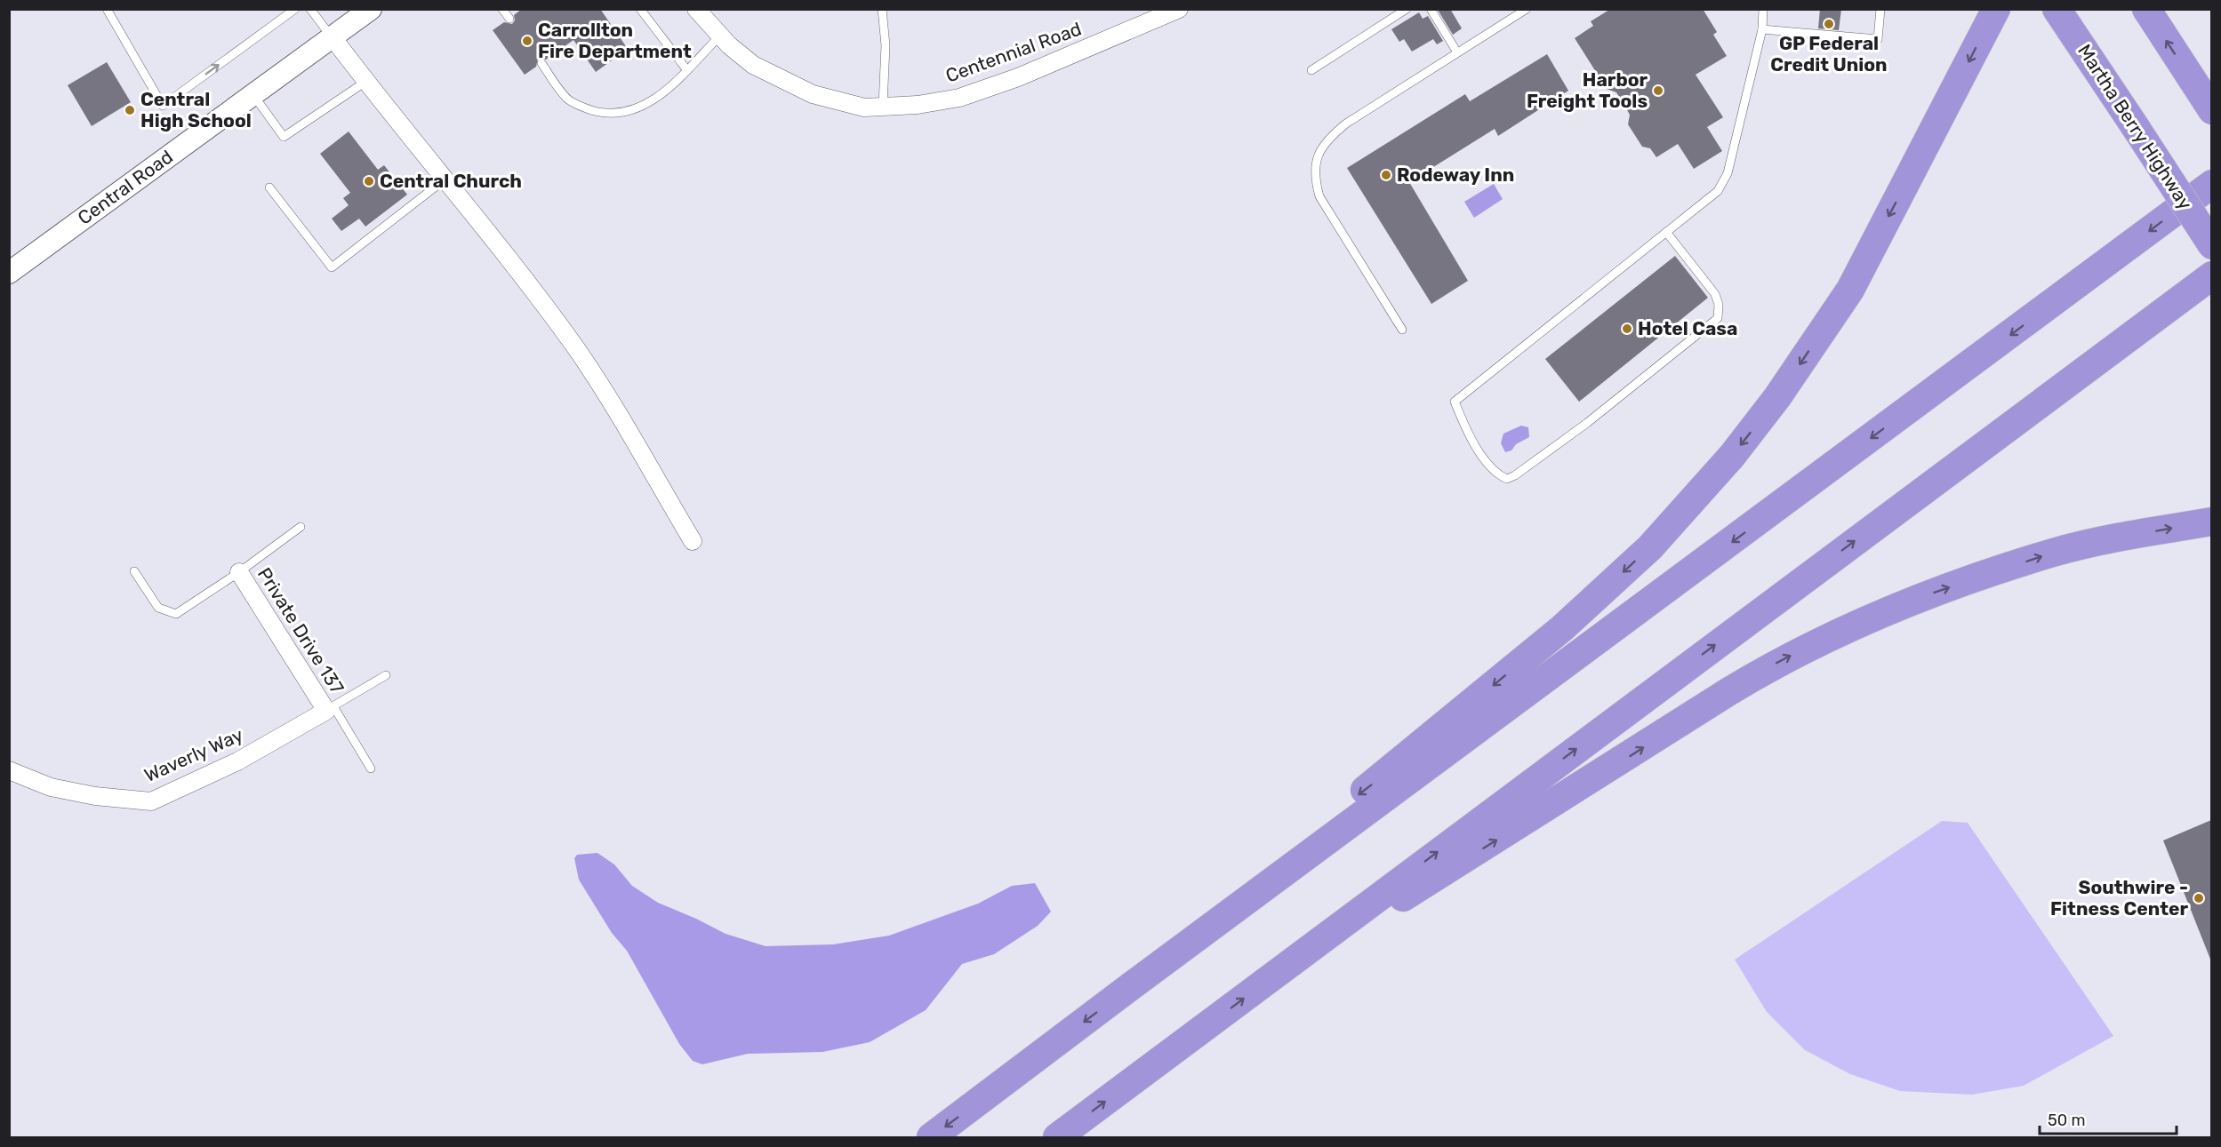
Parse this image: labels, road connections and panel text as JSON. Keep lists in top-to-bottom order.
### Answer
{
  "streets": {
    "highway": ["Martha Berry Highway"],
    "street": [
      "Centennial Road",
      "Central Road",
      "Private Drive 137",
      "Waverly Way"
    ]
  },
  "crossings": [
    ["Private Drive 137", "Waverly Way"]
  ],
  "places": [
    "GP Federal Credit Union",
    "Carrollton Fire Department",
    "Harbor Freight Tools",
    "Central High School",
    "Rodeway Inn",
    "Central Church",
    "Hotel Casa",
    "Southwire - Fitness Center"
  ],
  "scale_bar": "50 m"
}
